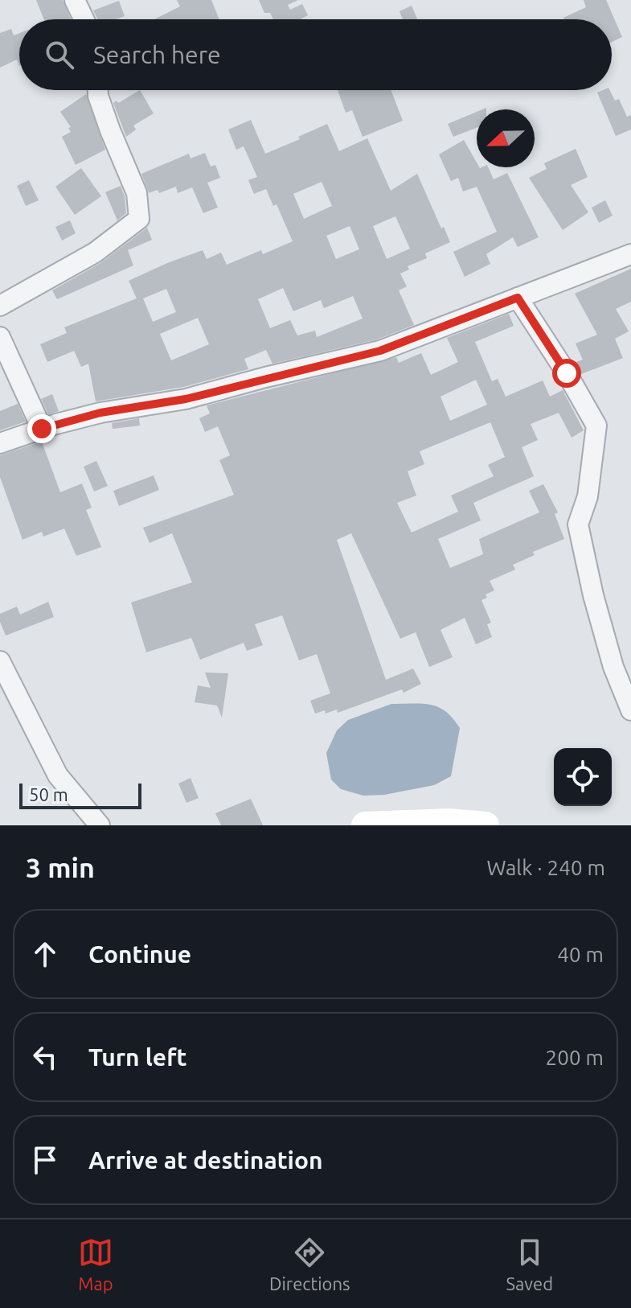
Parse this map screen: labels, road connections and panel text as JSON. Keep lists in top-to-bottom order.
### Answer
{
  "scale_bar": "50 m",
  "north": "left",
  "page": {
    "search": "Search here",
    "scale": "50 m",
    "heading": ["3 min", "Walk · 240 m"],
    "list": [
      ["Continue", "40 m"],
      ["Turn left", "200 m"],
      "Arrive at destination"
    ],
    "nav": ["Map", "Directions", "Saved"]
  }
}
